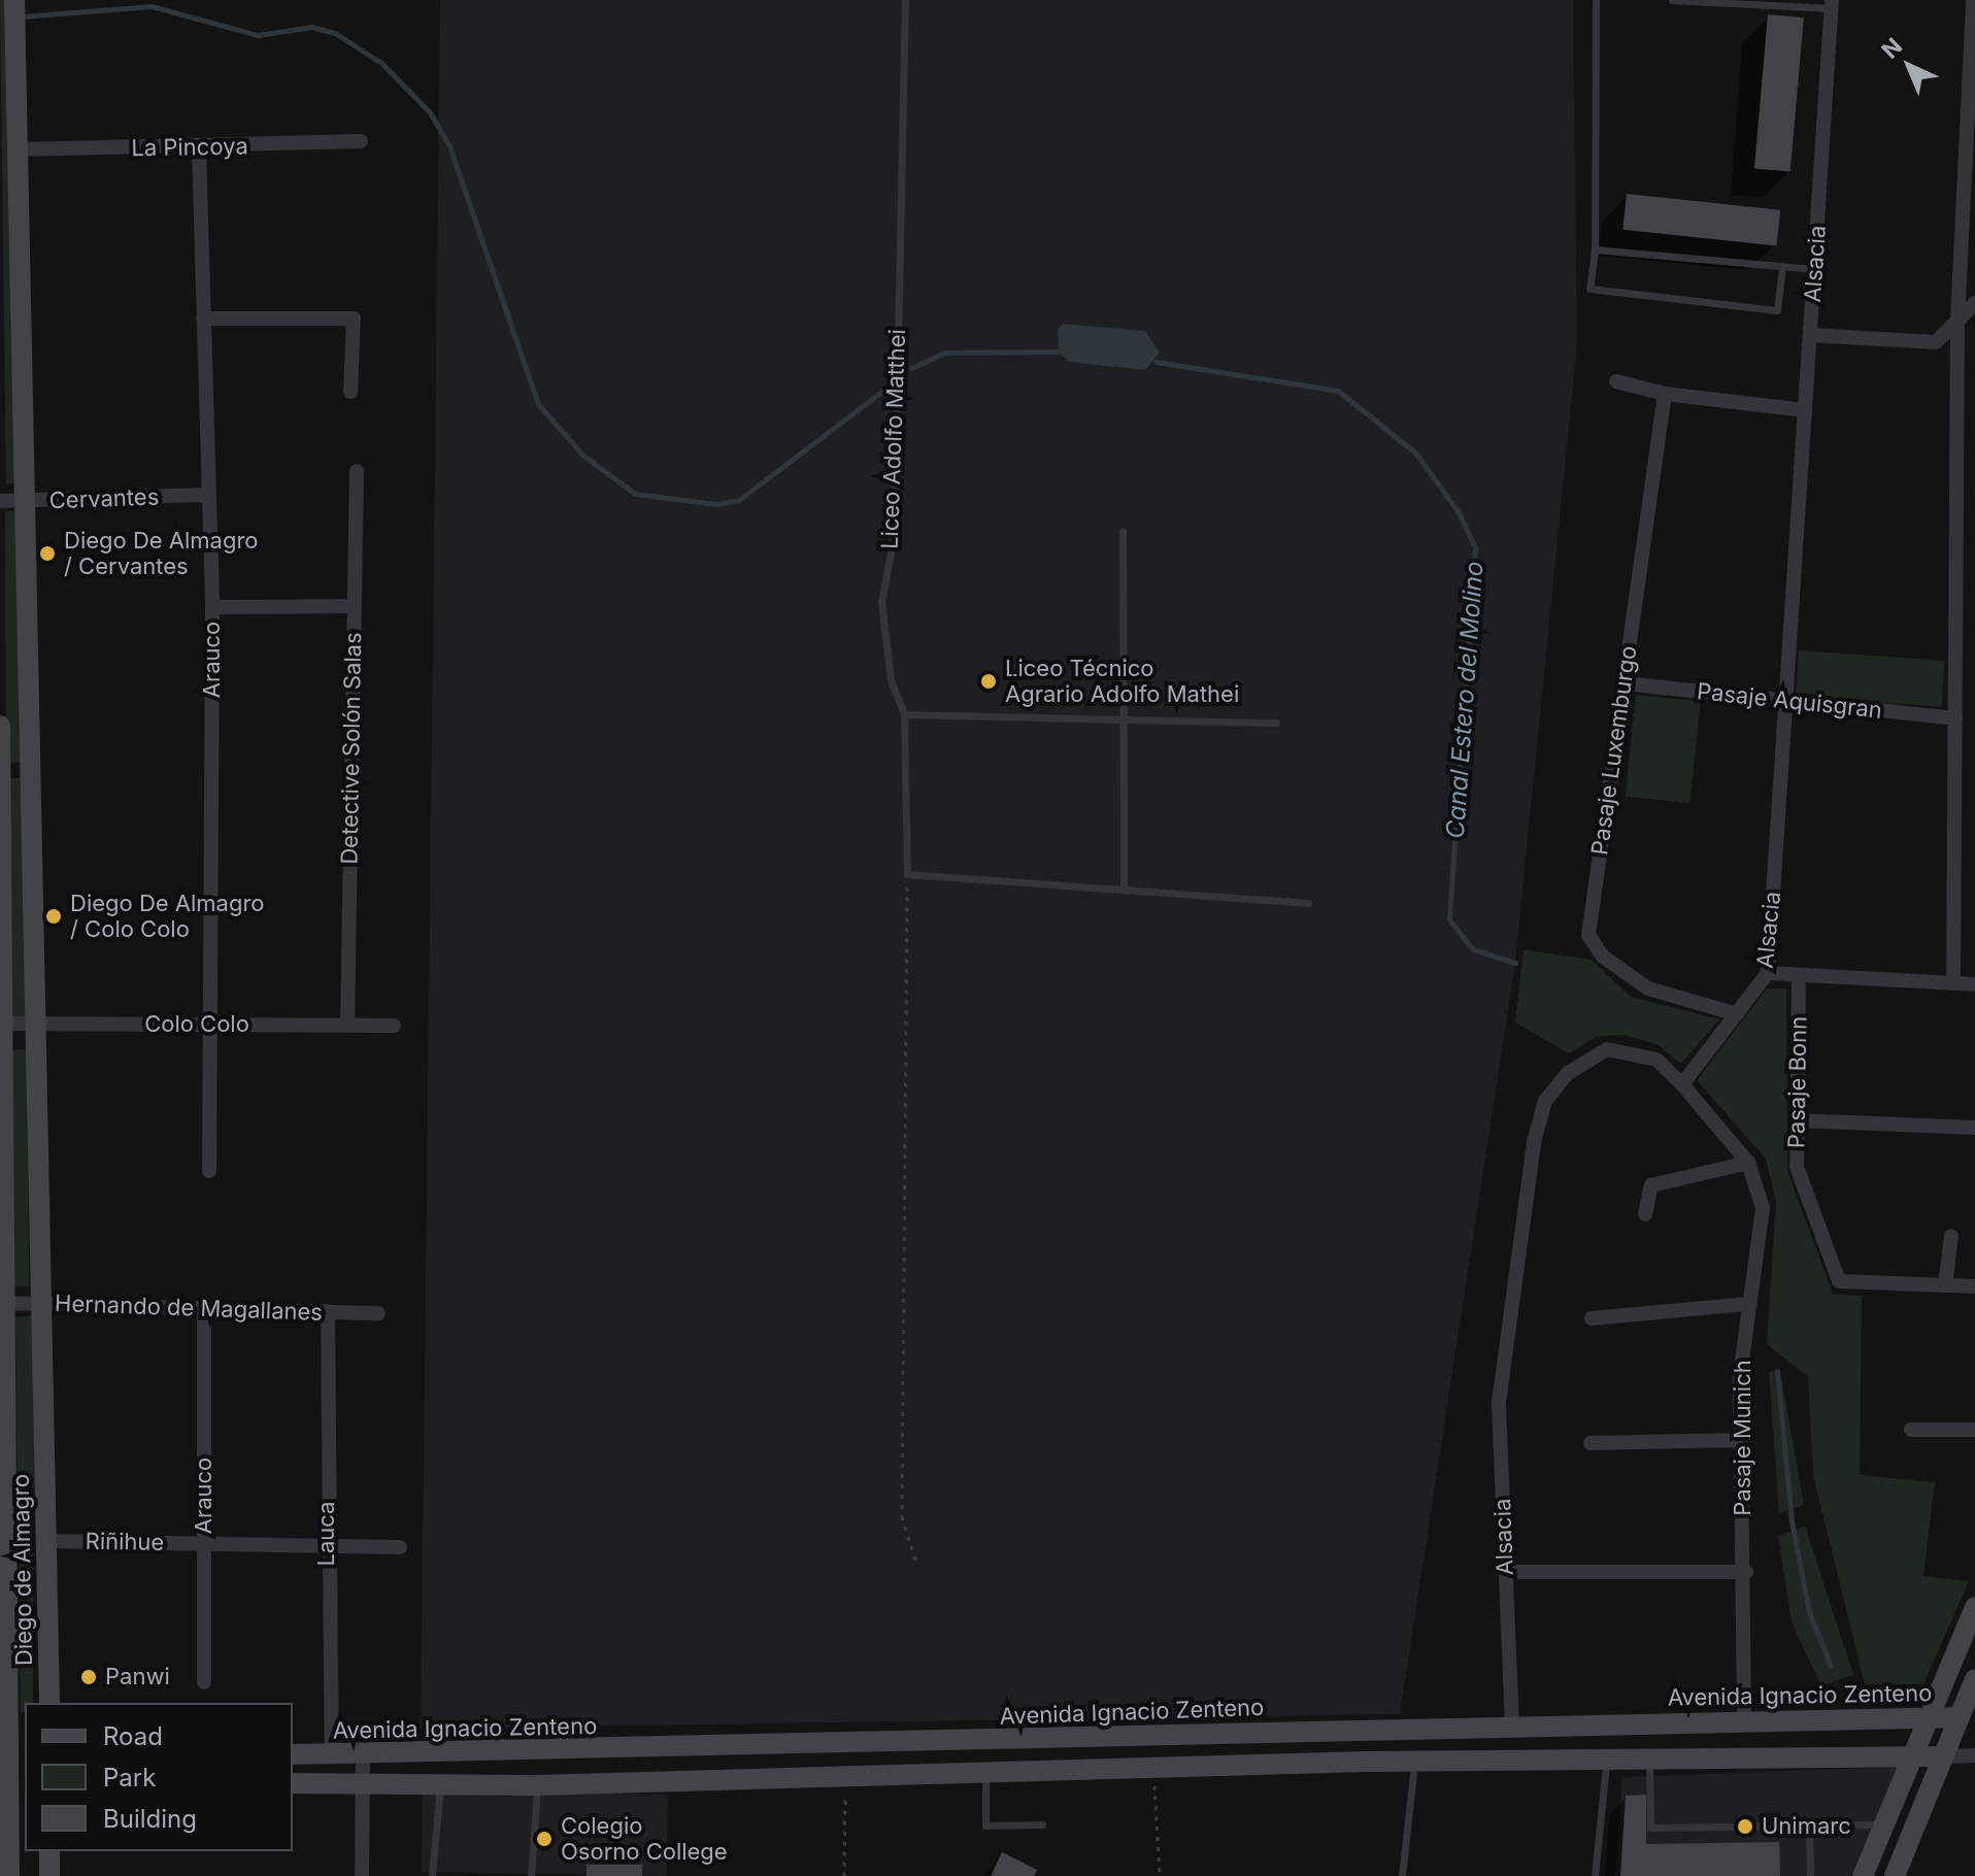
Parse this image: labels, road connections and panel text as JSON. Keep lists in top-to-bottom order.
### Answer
{
  "streets": {
    "main road": ["Diego de Almagro", "Avenida Ignacio Zenteno"],
    "street": [
      "La Pincoya",
      "Alsacia",
      "Cervantes",
      "Arauco",
      "Pasaje Aquisgran",
      "Detective Solón Salas",
      "Pasaje Luxemburgo",
      "Colo Colo",
      "Pasaje Bonn",
      "Hernando de Magallanes",
      "Pasaje Munich",
      "Lauca",
      "Riñihue"
    ],
    "lane": ["Liceo Adolfo Matthei"]
  },
  "crossings": [
    ["La Pincoya", "Arauco"],
    ["La Pincoya", "Diego de Almagro"],
    ["Alsacia", "Pasaje Aquisgran"],
    ["Alsacia", "Pasaje Luxemburgo"],
    ["Alsacia", "Pasaje Munich"],
    ["Alsacia", "Avenida Ignacio Zenteno"],
    ["Cervantes", "Arauco"],
    ["Cervantes", "Diego de Almagro"],
    ["Arauco", "Colo Colo"],
    ["Arauco", "Hernando de Magallanes"],
    ["Arauco", "Riñihue"],
    ["Pasaje Aquisgran", "Pasaje Luxemburgo"],
    ["Detective Solón Salas", "Colo Colo"],
    ["Colo Colo", "Diego de Almagro"],
    ["Hernando de Magallanes", "Lauca"],
    ["Hernando de Magallanes", "Diego de Almagro"],
    ["Pasaje Munich", "Avenida Ignacio Zenteno"],
    ["Lauca", "Riñihue"],
    ["Lauca", "Avenida Ignacio Zenteno"],
    ["Riñihue", "Diego de Almagro"]
  ],
  "water": ["Canal Estero del Molino"],
  "places": [
    "Diego De Almagro / Cervantes",
    "Liceo Técnico Agrario Adolfo Mathei",
    "Diego De Almagro / Colo Colo",
    "Panwi",
    "Unimarc",
    "Colegio Osorno College"
  ],
  "legend": ["Road", "Park", "Building"],
  "north": "top left"
}
